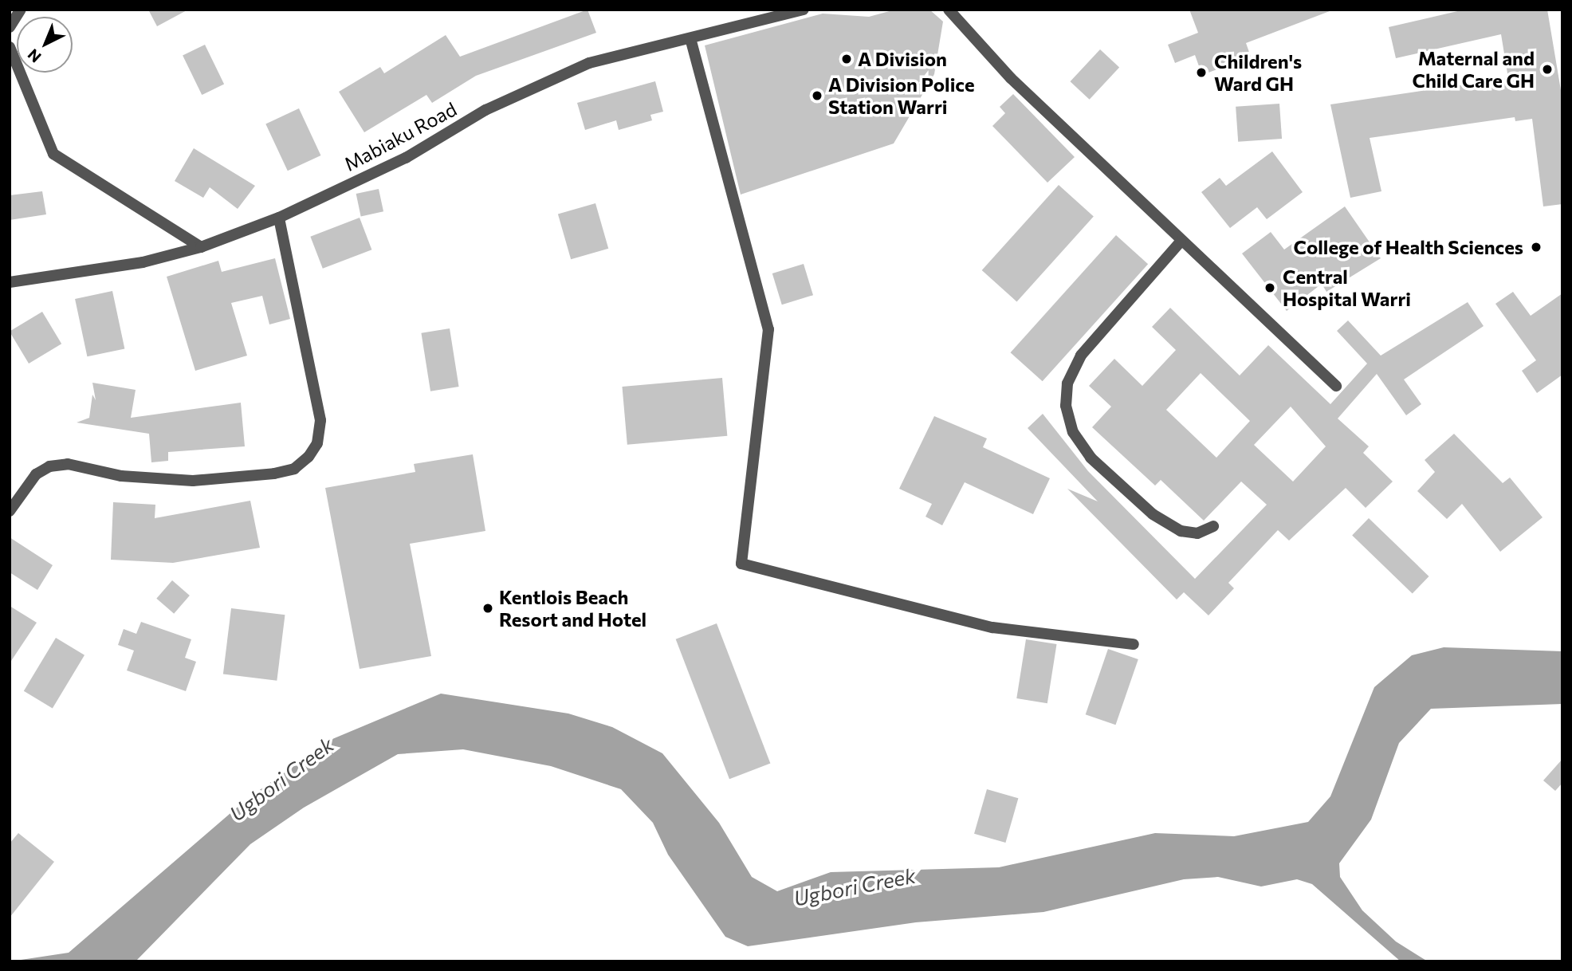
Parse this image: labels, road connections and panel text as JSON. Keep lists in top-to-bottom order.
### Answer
{
  "streets": {
    "street": ["Mabiaku Road"]
  },
  "water": ["Ugbori Creek"],
  "places": [
    "A Division",
    "Maternal and Child Care GH",
    "Children's Ward GH",
    "A Division Police Station Warri",
    "College of Health Sciences",
    "Central Hospital Warri",
    "Kentlois Beach Resort and Hotel"
  ],
  "north": "bottom left"
}
